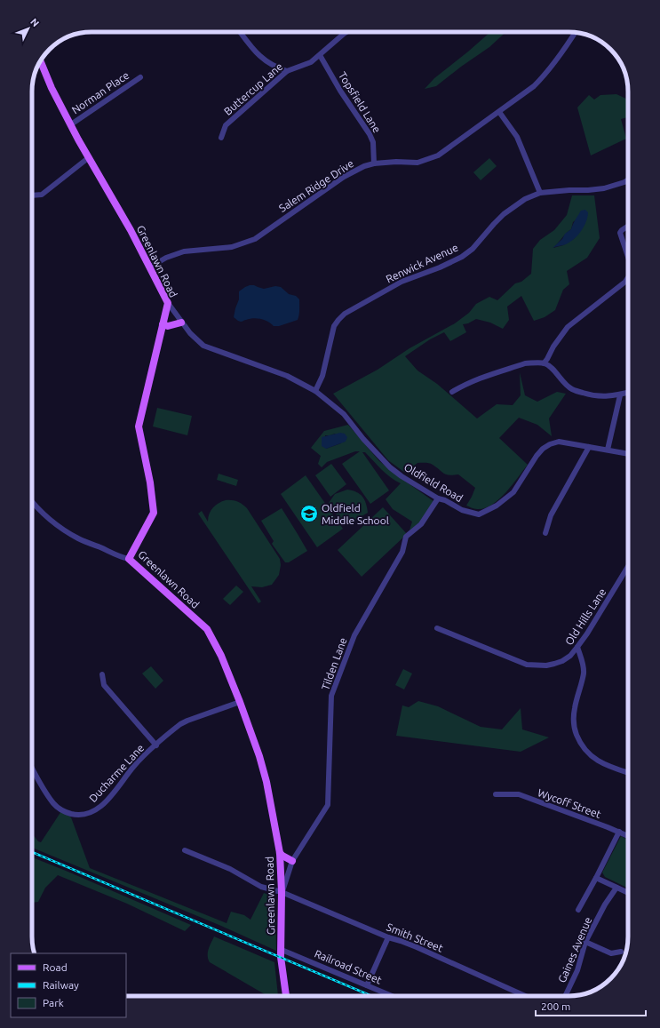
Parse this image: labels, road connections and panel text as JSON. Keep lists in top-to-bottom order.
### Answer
{
  "streets": {
    "main road": ["Greenlawn Road"],
    "street": [
      "Buttercup Lane",
      "Norman Place",
      "Topsfield Lane",
      "Salem Ridge Drive",
      "Renwick Avenue",
      "Oldfield Road",
      "Old Hills Lane",
      "Tilden Lane",
      "Ducharme Lane",
      "Wycoff Street",
      "Smith Street",
      "Gaines Avenue",
      "Railroad Street"
    ]
  },
  "crossings": [
    ["Buttercup Lane", "Topsfield Lane"],
    ["Norman Place", "Greenlawn Road"],
    ["Topsfield Lane", "Salem Ridge Drive"],
    ["Salem Ridge Drive", "Greenlawn Road"],
    ["Greenlawn Road", "Oldfield Road"],
    ["Greenlawn Road", "Tilden Lane"],
    ["Greenlawn Road", "Ducharme Lane"],
    ["Greenlawn Road", "Smith Street"],
    ["Greenlawn Road", "Railroad Street"],
    ["Renwick Avenue", "Oldfield Road"],
    ["Oldfield Road", "Tilden Lane"],
    ["Tilden Lane", "Smith Street"]
  ],
  "places": {
    "school or university": ["Oldfield Middle School"]
  },
  "legend": ["Road", "Railway", "Park"],
  "scale_bar": "200 m",
  "north": "top right"
}
